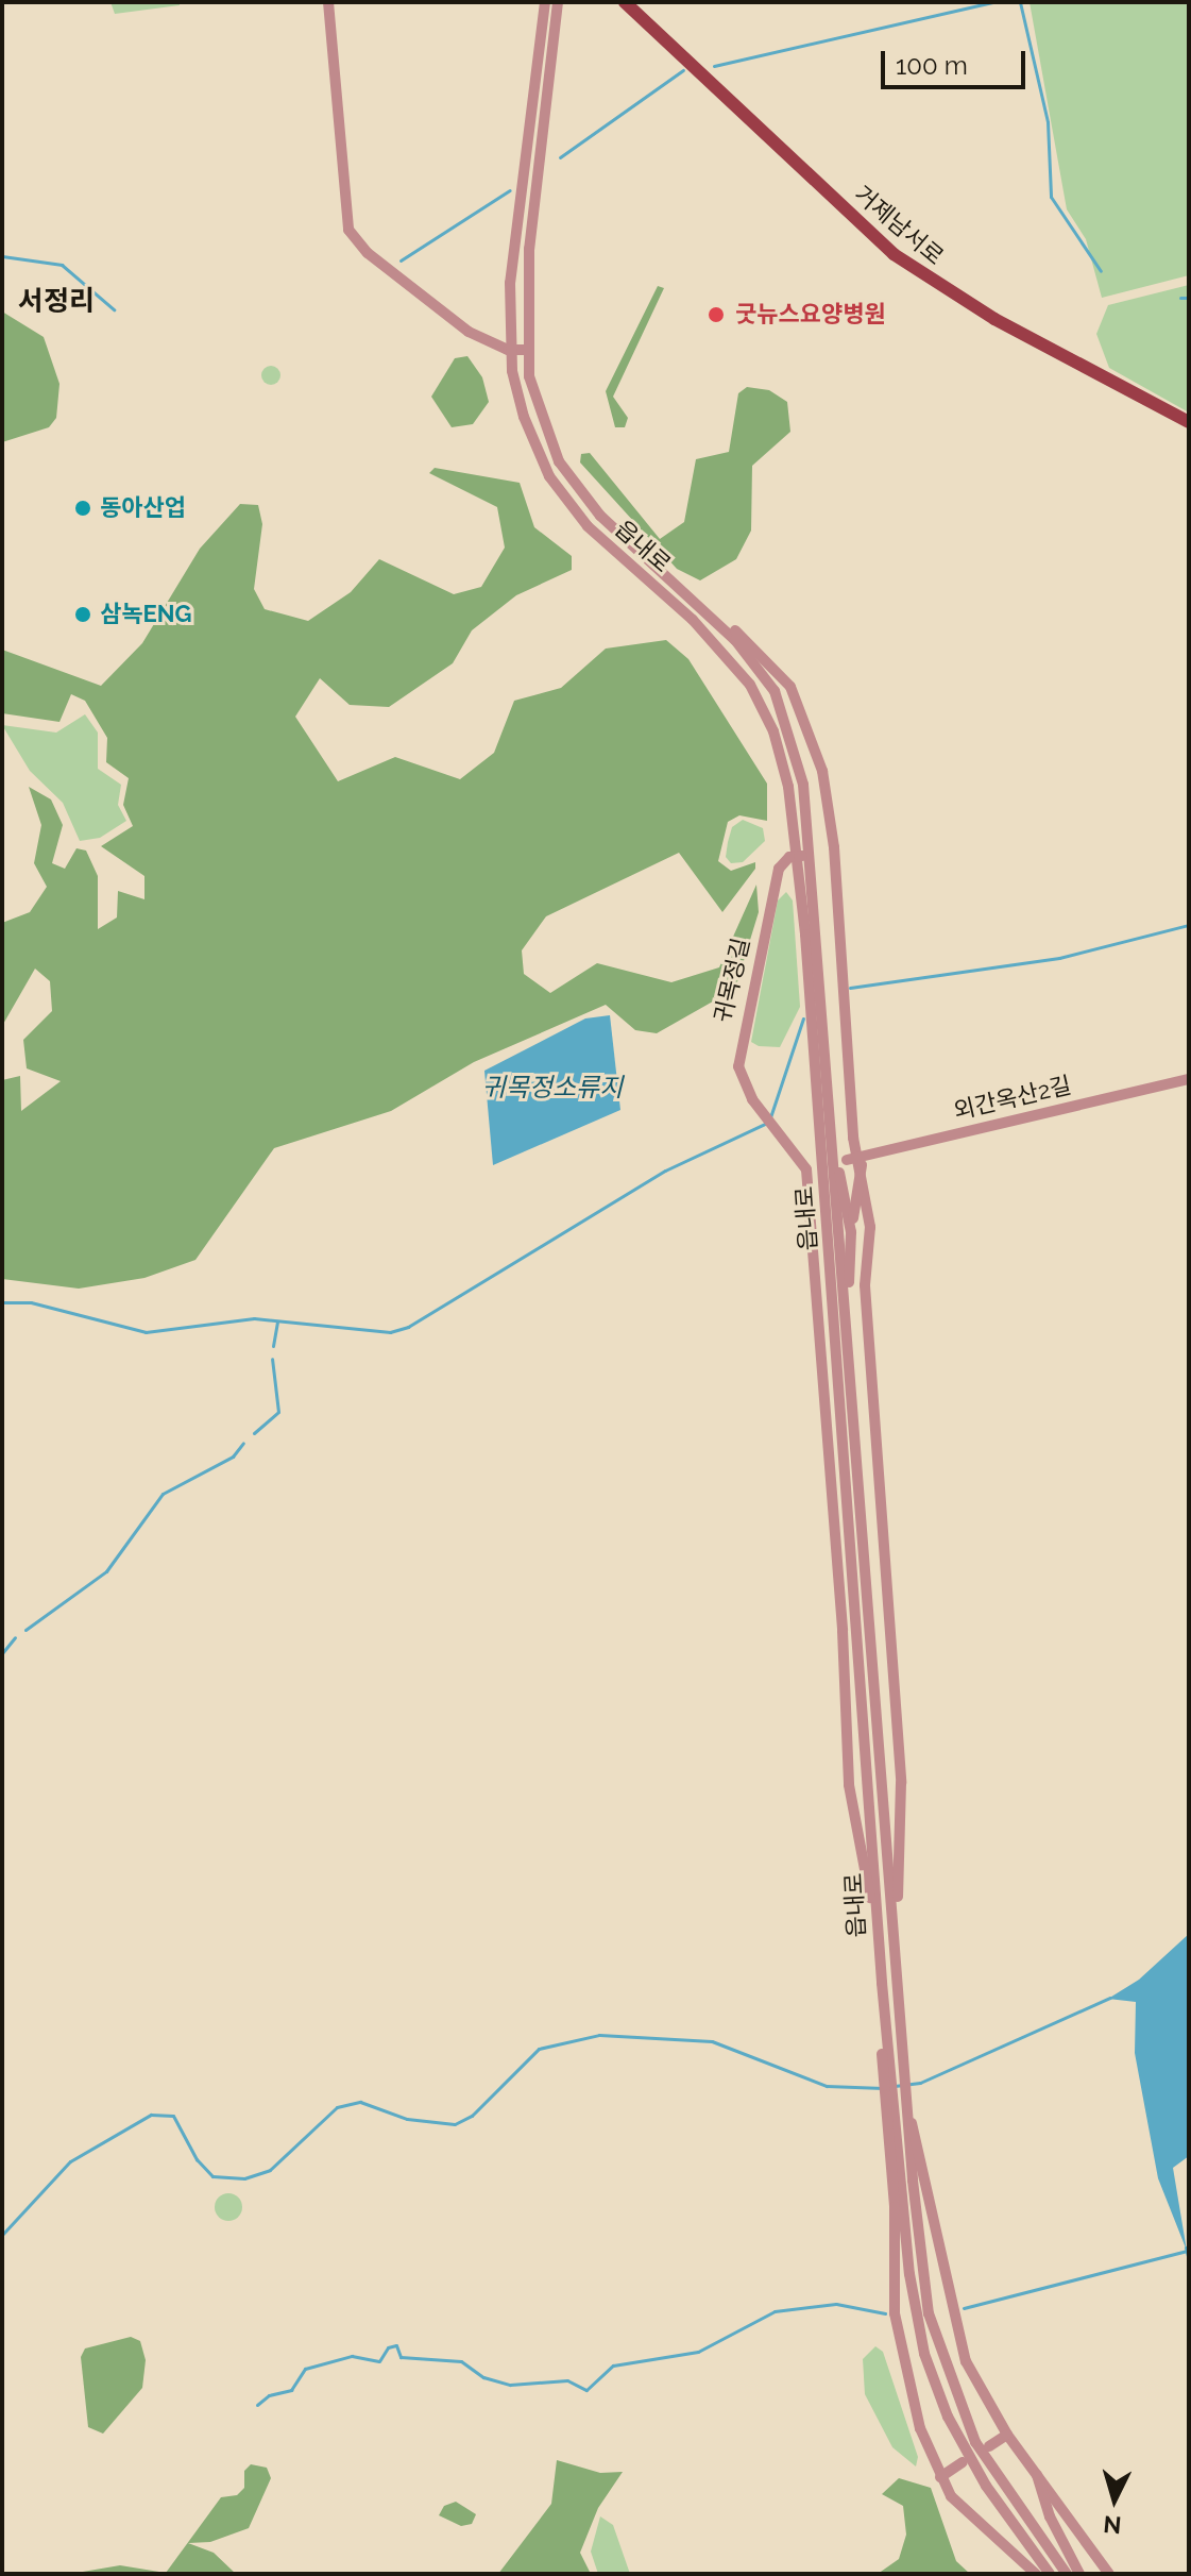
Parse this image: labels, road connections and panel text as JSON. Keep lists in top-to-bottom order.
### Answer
{
  "streets": {
    "main road": ["거제남서로"],
    "street": ["읍내로", "귀목정길", "외간옥산2길"]
  },
  "crossings": [
    ["읍내로", "귀목정길"],
    ["읍내로", "외간옥산2길"]
  ],
  "districts": ["서정리"],
  "water": ["귀목정소류지"],
  "places": ["굿뉴스요양병원", "동아산업", "삼녹ENG"],
  "scale_bar": "100 m",
  "north": "bottom"
}
